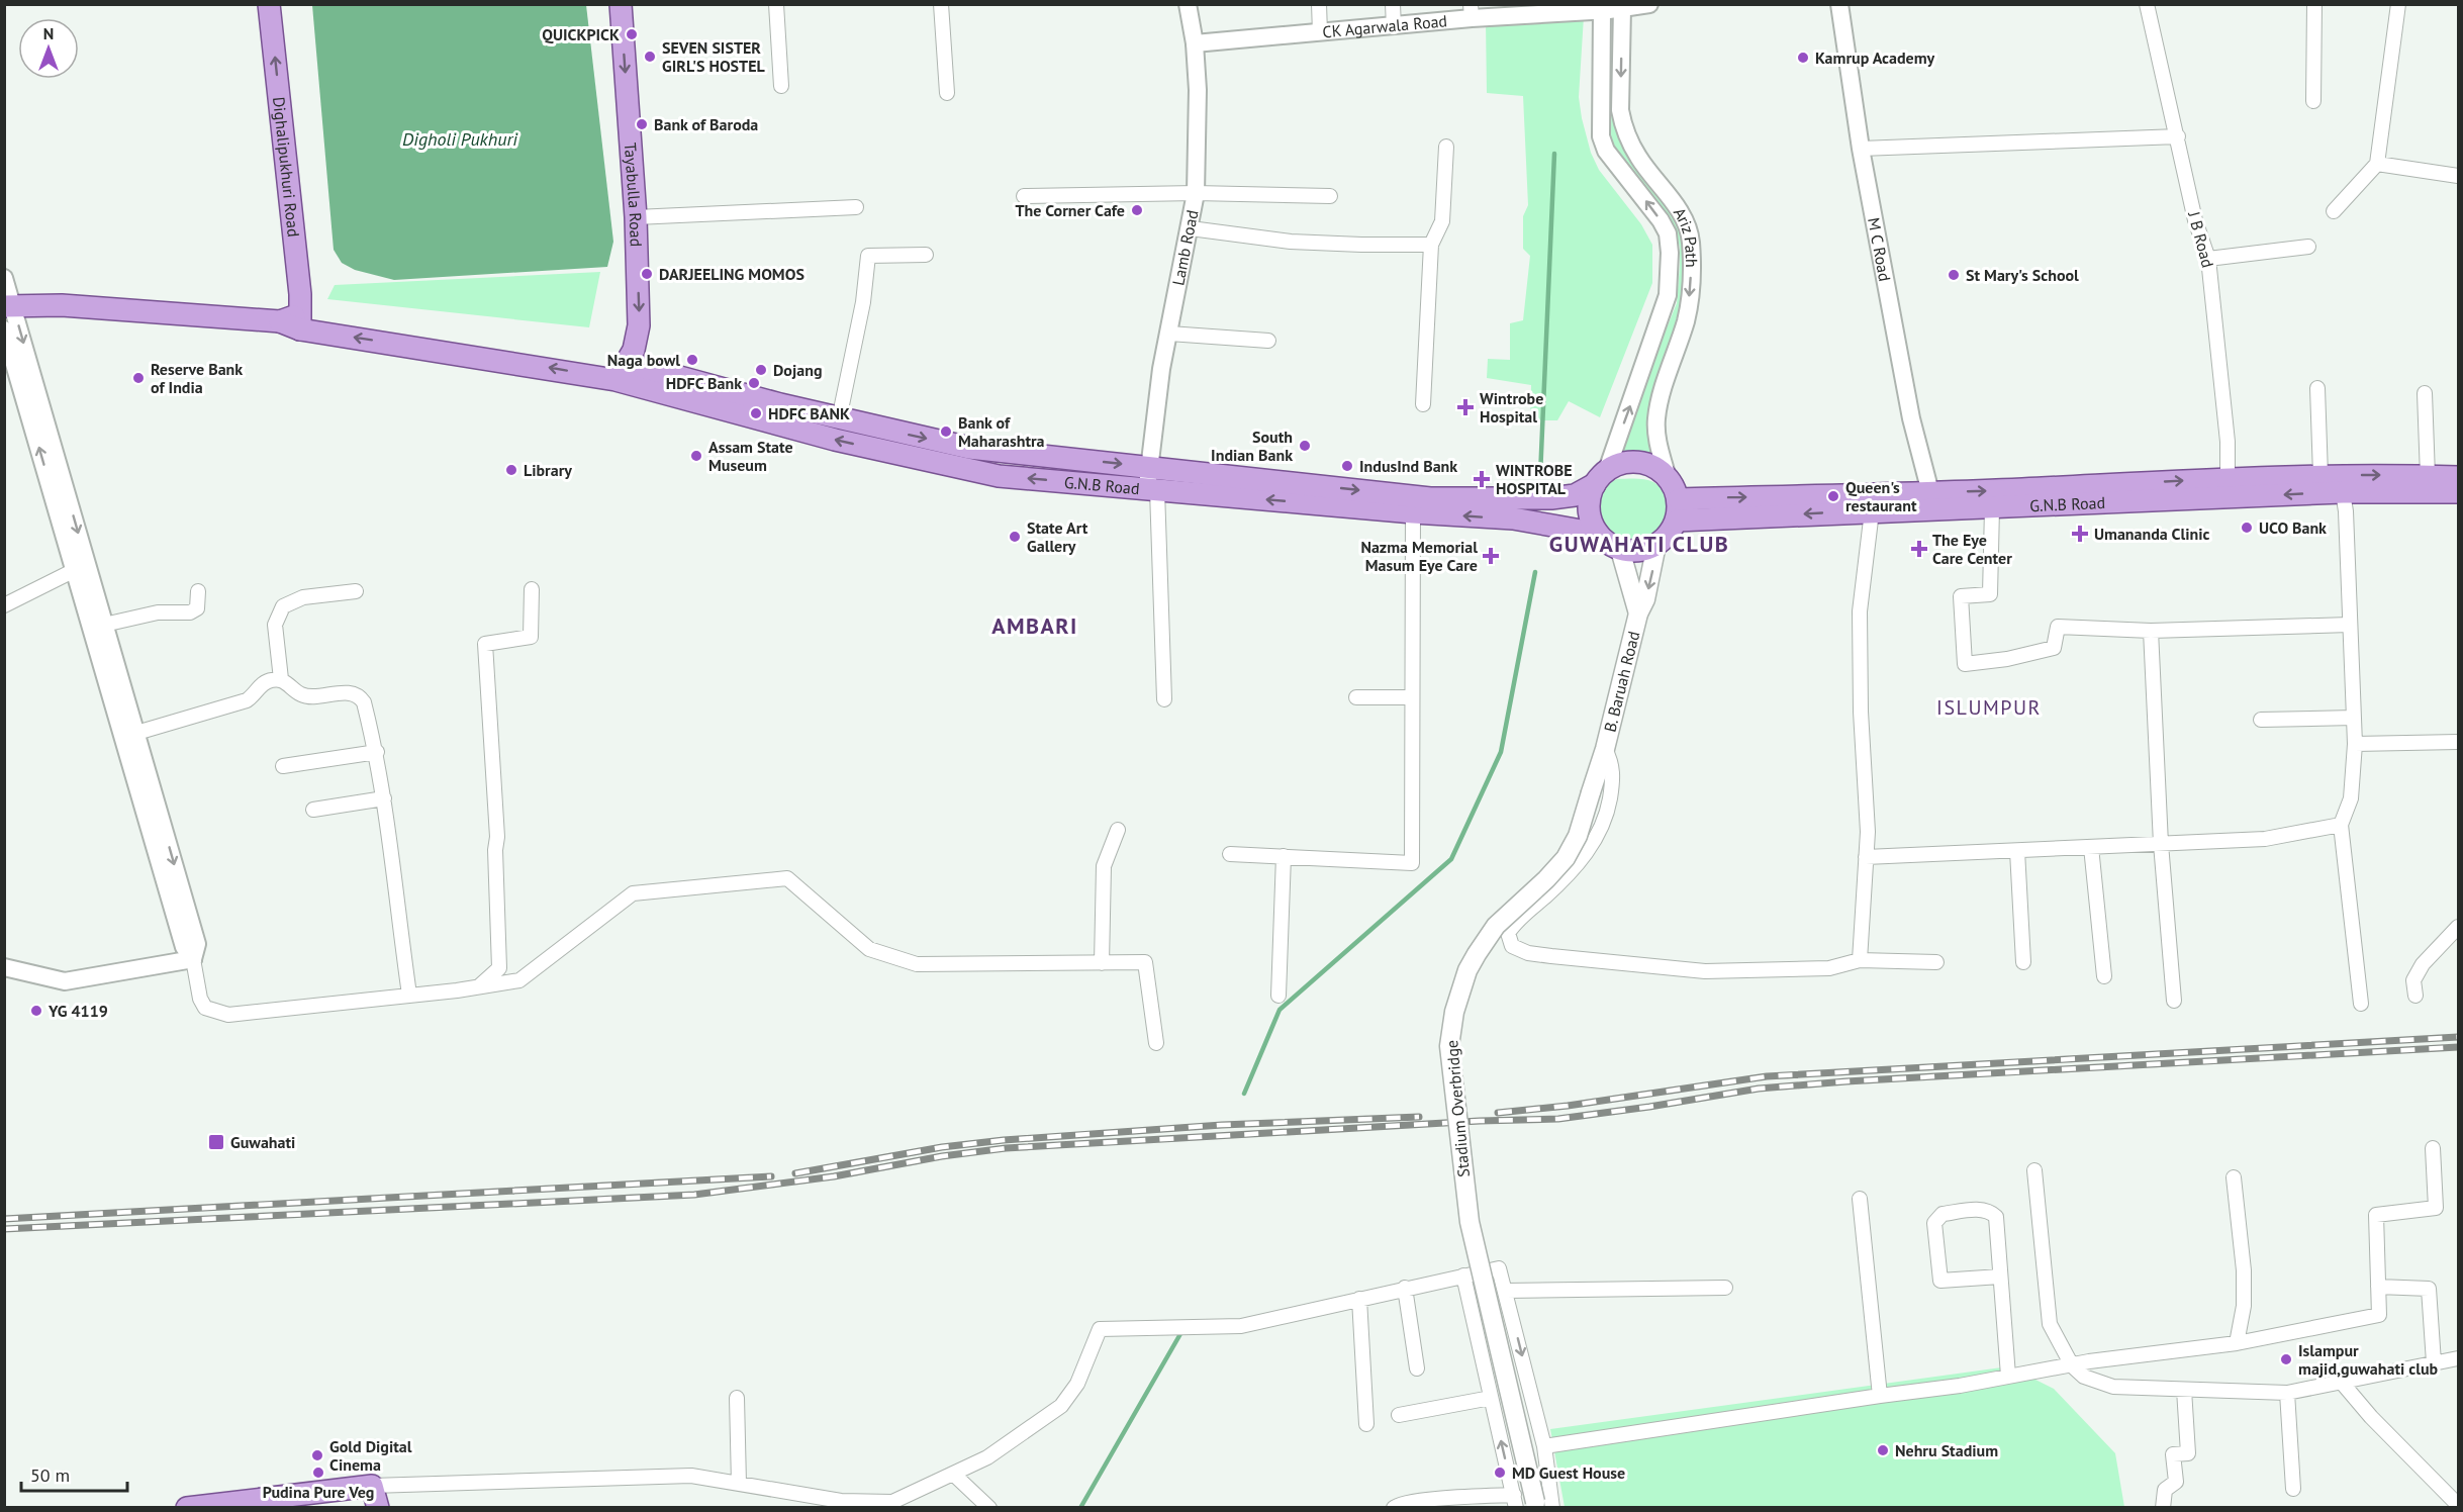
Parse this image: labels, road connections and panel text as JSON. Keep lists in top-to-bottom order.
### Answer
{
  "streets": {
    "main road": [
      "Dighalipukhuri Road",
      "Tayabulla Road",
      "G.N.B Road",
      "B. Baruah Road",
      "Stadium Overbridge"
    ],
    "street": [
      "CK Agarwala Road",
      "Ariz Path",
      "J B Road",
      "Lamb Road",
      "M C Road"
    ]
  },
  "crossings": [
    ["CK Agarwala Road", "Ariz Path"],
    ["CK Agarwala Road", "Lamb Road"],
    ["Tayabulla Road", "G.N.B Road"],
    ["Ariz Path", "G.N.B Road"],
    ["Ariz Path", "B. Baruah Road"],
    ["J B Road", "G.N.B Road"],
    ["Lamb Road", "G.N.B Road"],
    ["M C Road", "G.N.B Road"],
    ["G.N.B Road", "B. Baruah Road"],
    ["B. Baruah Road", "Stadium Overbridge"]
  ],
  "one_way": ["Dighalipukhuri Road", "Tayabulla Road"],
  "districts": ["GUWAHATI CLUB", "AMBARI", "ISLUMPUR"],
  "water": ["Digholi Pukhuri"],
  "places": {
    "other": [
      "QUICKPICK",
      "SEVEN SISTER GIRL'S HOSTEL",
      "Kamrup Academy",
      "Bank of Baroda",
      "The Corner Cafe",
      "DARJEELING MOMOS",
      "St Mary's School",
      "Naga bowl",
      "Dojang",
      "Reserve Bank of India",
      "HDFC Bank",
      "HDFC BANK",
      "Bank of Maharashtra",
      "South Indian Bank",
      "Assam State Museum",
      "IndusInd Bank",
      "Library",
      "Queen's restaurant",
      "UCO Bank",
      "State Art Gallery",
      "YG 4119",
      "Islampur majid,guwahati club",
      "Nehru Stadium",
      "Gold Digital Cinema",
      "Pudina Pure Veg",
      "MD Guest House"
    ],
    "health": [
      "Wintrobe Hospital",
      "WINTROBE HOSPITAL",
      "Umananda Clinic",
      "The Eye Care Center",
      "Nazma Memorial Masum Eye Care"
    ],
    "transit": ["Guwahati"]
  },
  "scale_bar": "50 m",
  "north": "top"
}
